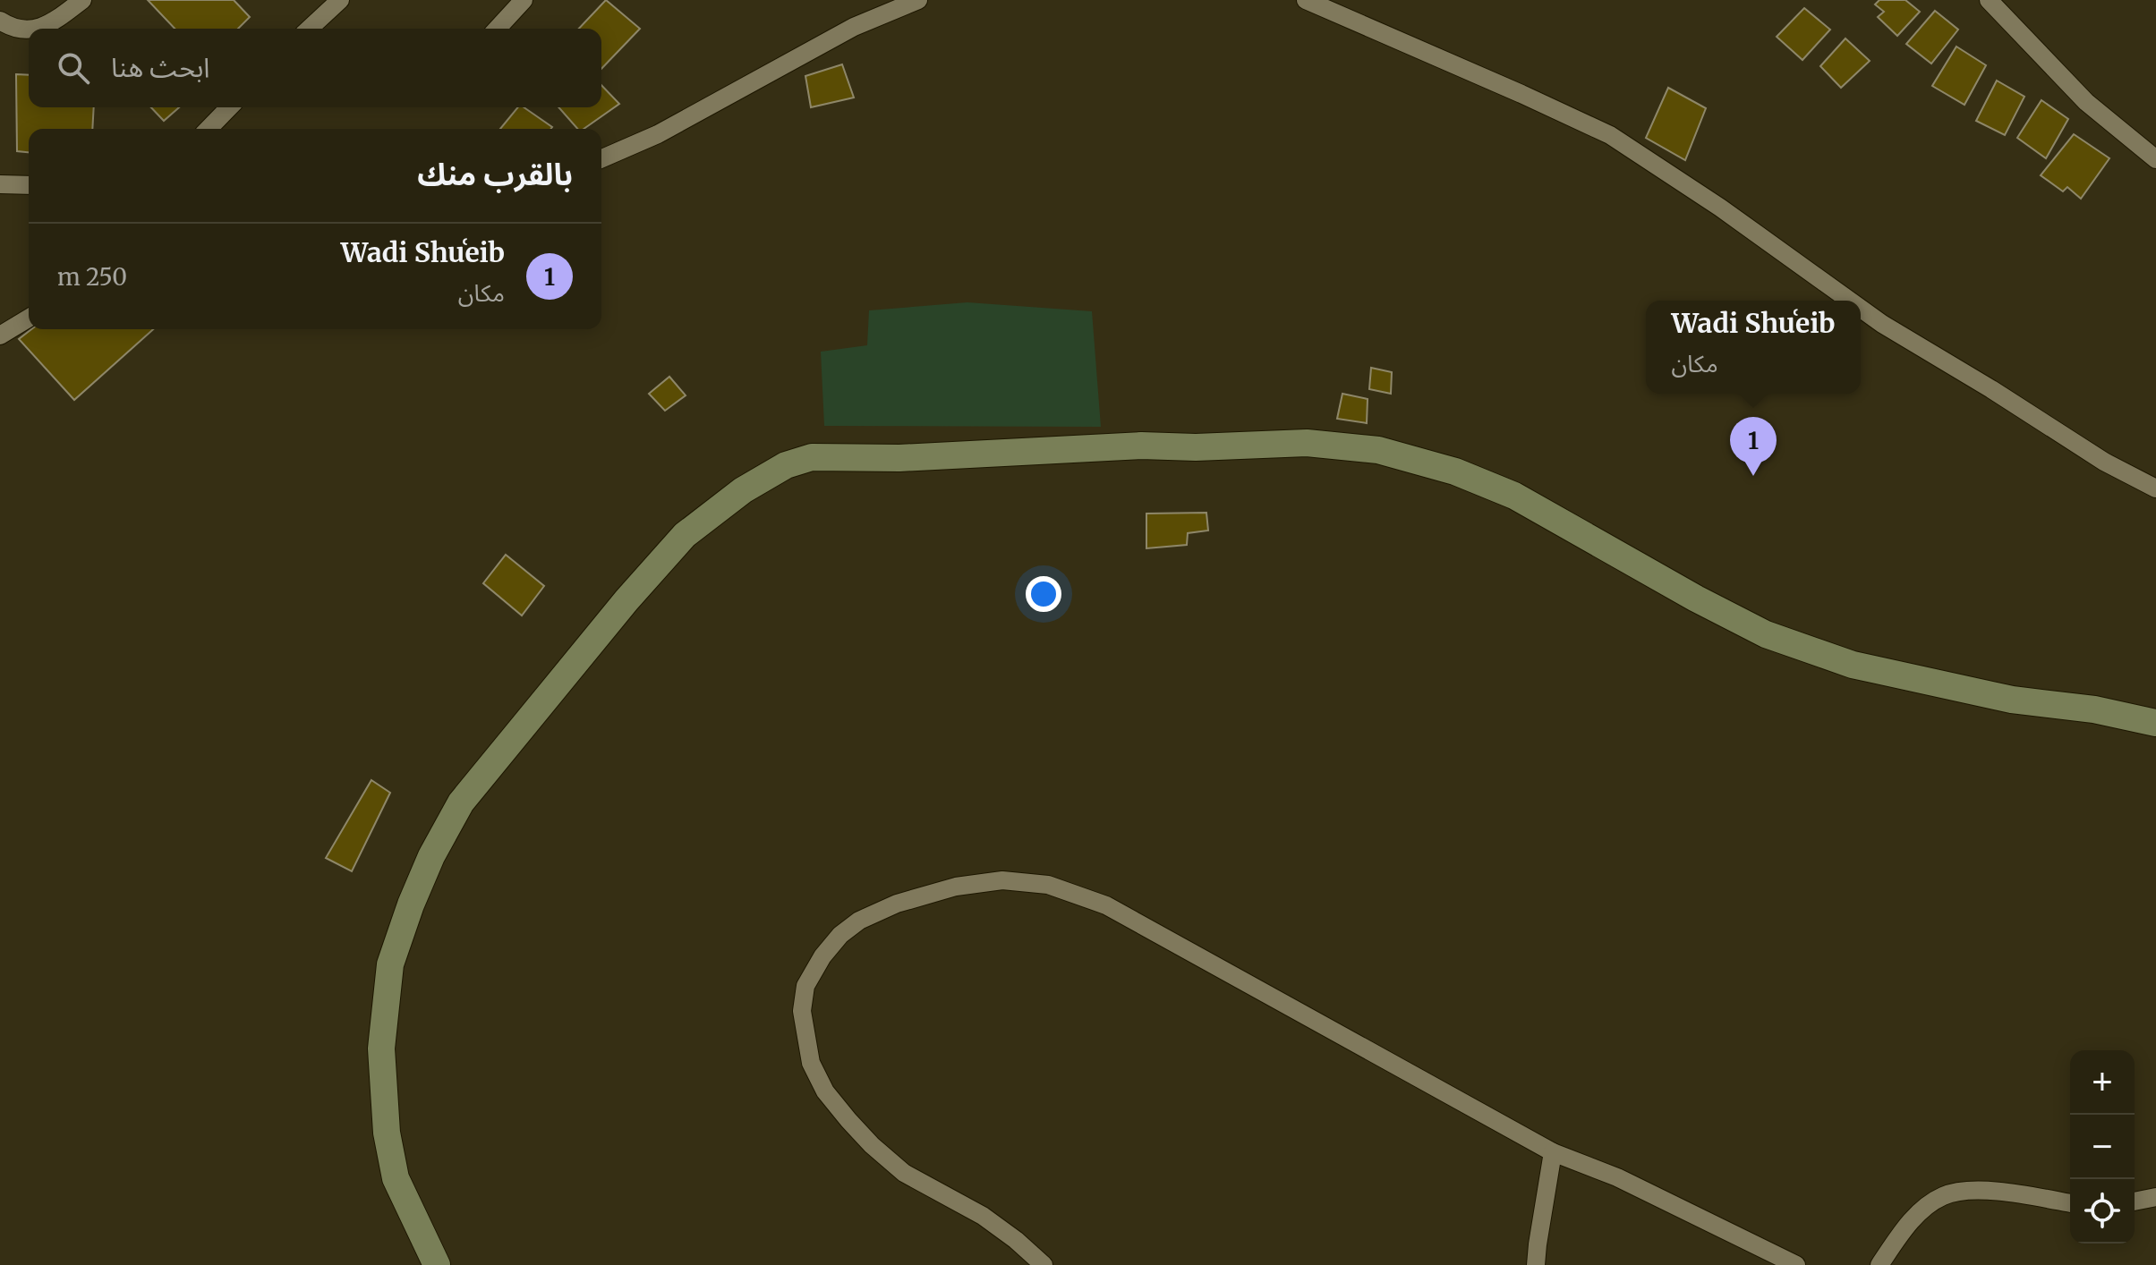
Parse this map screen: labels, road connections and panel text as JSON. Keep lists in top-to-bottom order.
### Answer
{
  "page": {
    "search": "ابحث هنا",
    "heading": "بالقرب منك",
    "list": [
      {
        "mark": "1",
        "name": "Wadi Shuʿeib",
        "note": "مكان",
        "value": "250 m"
      }
    ],
    "popup": ["Wadi Shuʿeib", "مكان"],
    "pins": "1",
    "map_buttons": ["+", "−"]
  }
}
